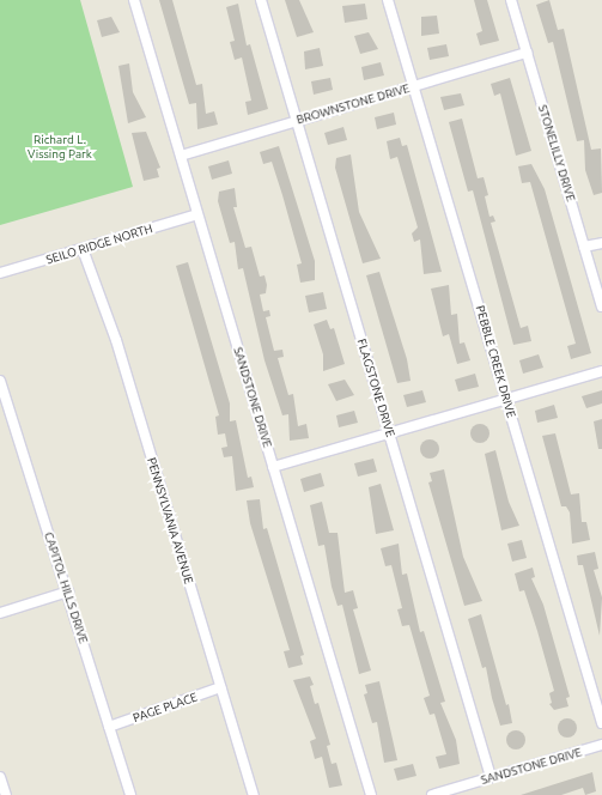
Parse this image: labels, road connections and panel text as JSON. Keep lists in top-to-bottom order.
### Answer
{
  "streets": {
    "street": [
      "BROWNSTONE DRIVE",
      "STONELILLY DRIVE",
      "SEILO RIDGE NORTH",
      "PEBBLE CREEK DRIVE",
      "FLAGSTONE DRIVE",
      "SANDSTONE DRIVE",
      "PENNSYLVANIA AVENUE",
      "CAPITOL HILLS DRIVE",
      "PAGE PLACE"
    ]
  },
  "crossings": [
    ["BROWNSTONE DRIVE", "STONELILLY DRIVE"],
    ["BROWNSTONE DRIVE", "PEBBLE CREEK DRIVE"],
    ["BROWNSTONE DRIVE", "FLAGSTONE DRIVE"],
    ["BROWNSTONE DRIVE", "SANDSTONE DRIVE"],
    ["SEILO RIDGE NORTH", "SANDSTONE DRIVE"],
    ["SEILO RIDGE NORTH", "PENNSYLVANIA AVENUE"],
    ["FLAGSTONE DRIVE", "SANDSTONE DRIVE"],
    ["PENNSYLVANIA AVENUE", "PAGE PLACE"],
    ["CAPITOL HILLS DRIVE", "PAGE PLACE"]
  ],
  "parks": ["Richard L. Vissing Park"]
}
